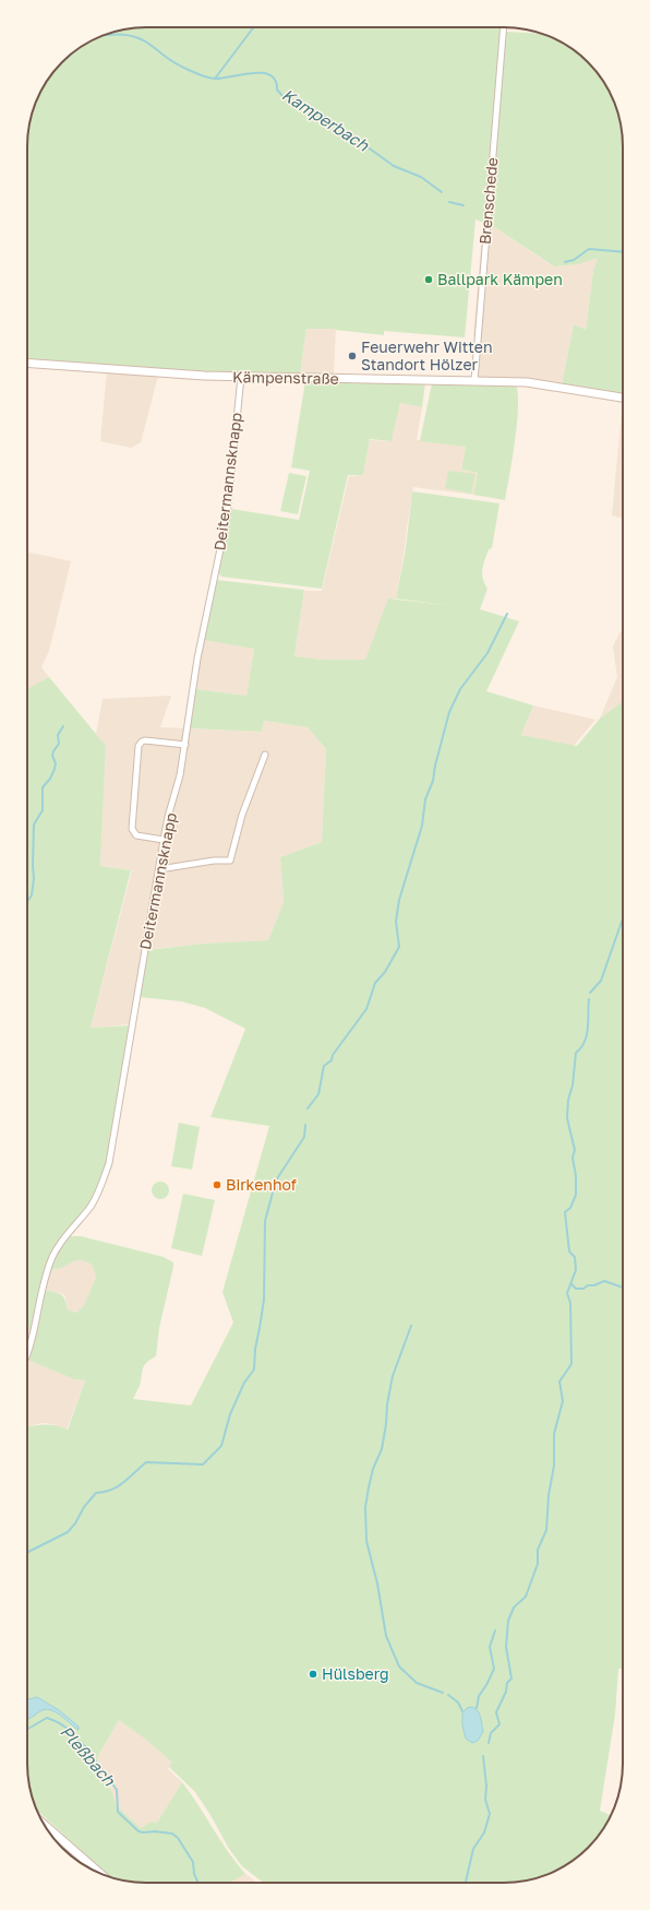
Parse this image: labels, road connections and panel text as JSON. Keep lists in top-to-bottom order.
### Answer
{
  "streets": {
    "street": ["Brenschede", "Kämpenstraße", "Deitermannsknapp"]
  },
  "crossings": [
    ["Brenschede", "Kämpenstraße"],
    ["Kämpenstraße", "Deitermannsknapp"]
  ],
  "water": ["Kamperbach", "Pleßbach"],
  "places": [
    "Ballpark Kämpen",
    "Feuerwehr Witten Standort Hölzer",
    "Birkenhof",
    "Hülsberg"
  ]
}
